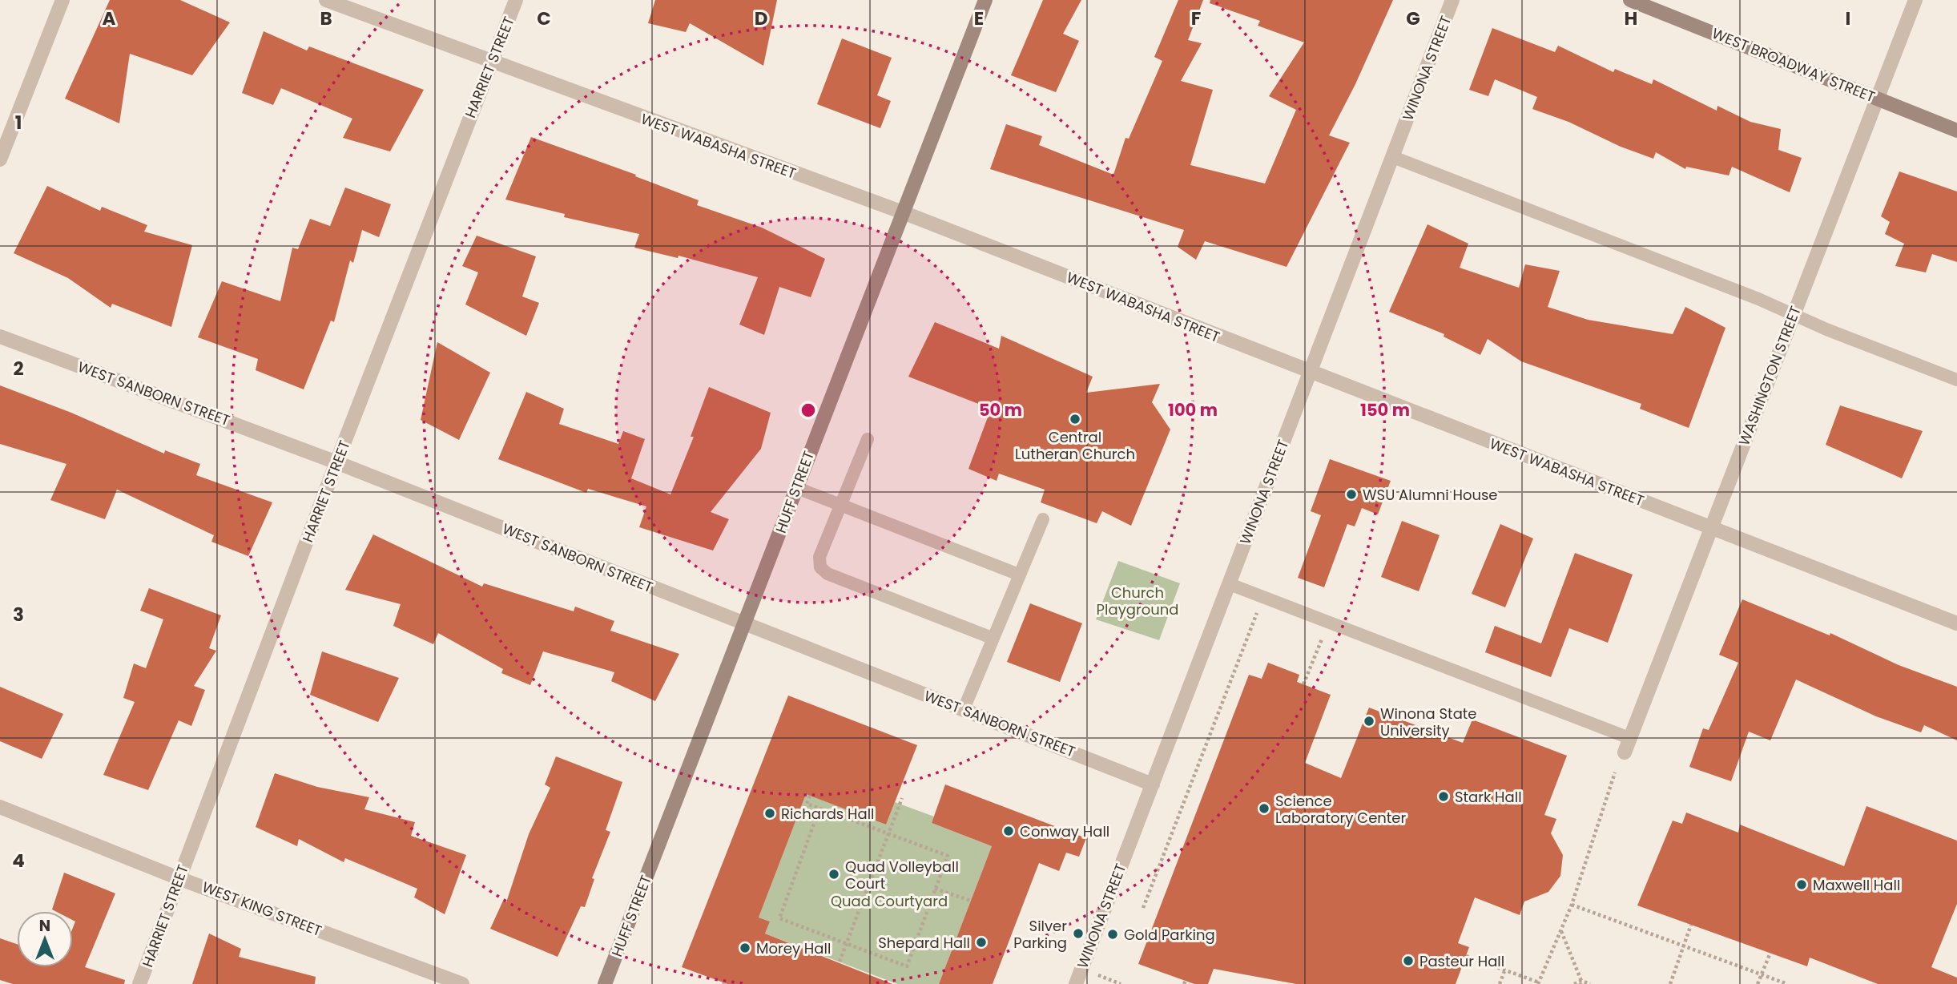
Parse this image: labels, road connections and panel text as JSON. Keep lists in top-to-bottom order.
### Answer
{
  "streets": {
    "main road": ["WEST BROADWAY STREET", "HUFF STREET"],
    "street": [
      "HARRIET STREET",
      "WINONA STREET",
      "WEST WABASHA STREET",
      "WASHINGTON STREET",
      "WEST SANBORN STREET",
      "WEST KING STREET"
    ]
  },
  "crossings": [
    ["WEST BROADWAY STREET", "WASHINGTON STREET"],
    ["HARRIET STREET", "WEST WABASHA STREET"],
    ["HARRIET STREET", "WEST SANBORN STREET"],
    ["HARRIET STREET", "WEST KING STREET"],
    ["WINONA STREET", "WEST WABASHA STREET"],
    ["WINONA STREET", "WEST SANBORN STREET"],
    ["WEST WABASHA STREET", "WASHINGTON STREET"],
    ["WEST WABASHA STREET", "HUFF STREET"],
    ["WEST SANBORN STREET", "HUFF STREET"]
  ],
  "parks": ["Church Playground", "Quad Courtyard"],
  "places": [
    "Central Lutheran Church",
    "WSU Alumni House",
    "Winona State University",
    "Stark Hall",
    "Science Laboratory Center",
    "Richards Hall",
    "Conway Hall",
    "Quad Volleyball Court",
    "Maxwell Hall",
    "Silver Parking",
    "Gold Parking",
    "Shepard Hall",
    "Morey Hall",
    "Pasteur Hall"
  ],
  "north": "top",
  "grid": {
    "columns": [
      "A",
      "B",
      "C",
      "D",
      "E",
      "F",
      "G",
      "H",
      "I"
    ],
    "rows": [
      "1",
      "2",
      "3",
      "4"
    ]
  },
  "rings": ["50 m", "100 m", "150 m"]
}
